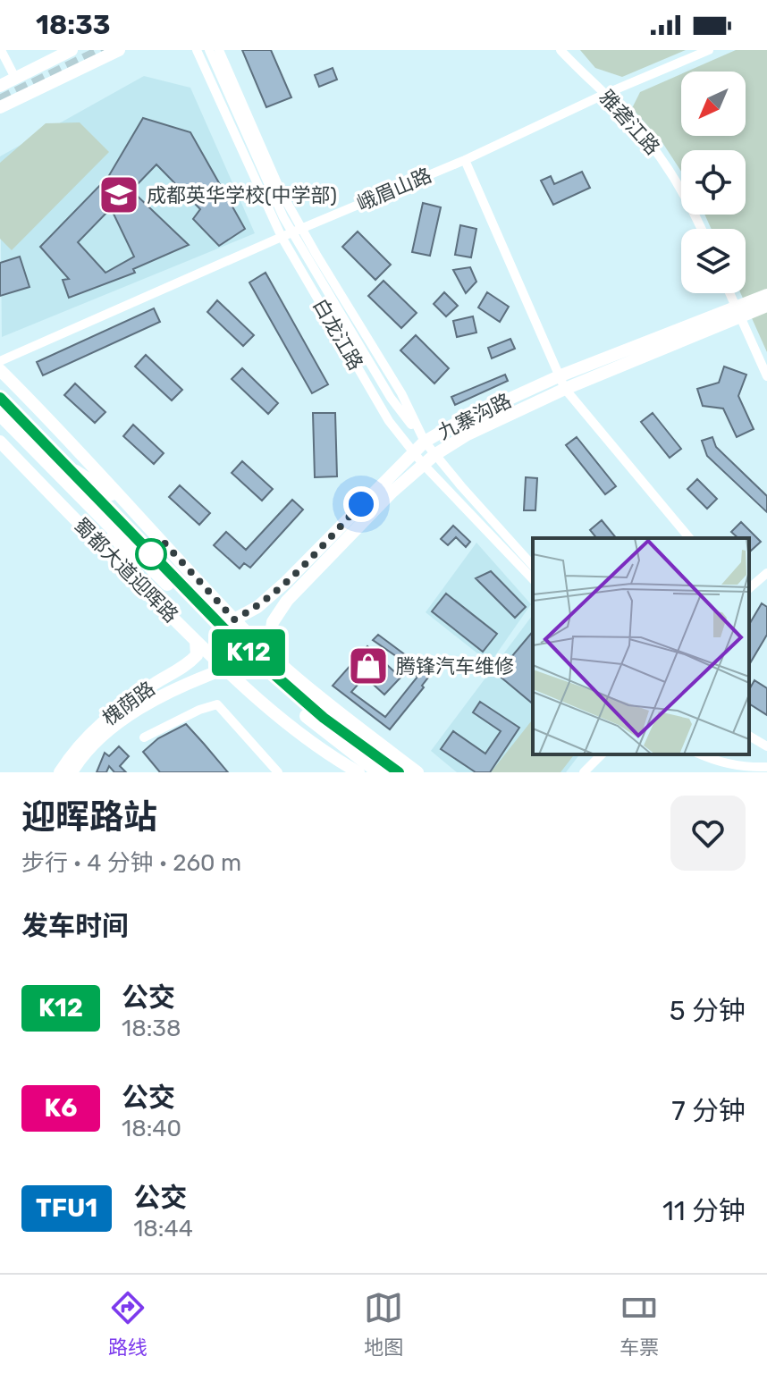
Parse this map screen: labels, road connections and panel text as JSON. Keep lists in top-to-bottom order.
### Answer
{
  "streets": {
    "highway": ["蜀都大道迎晖路"],
    "main road": ["九寨沟路", "槐荫路"],
    "street": ["雅砻江路", "峨眉山路", "白龙江路"]
  },
  "crossings": [
    ["雅砻江路", "峨眉山路"],
    ["峨眉山路", "白龙江路"],
    ["白龙江路", "九寨沟路"],
    ["蜀都大道迎晖路", "槐荫路"]
  ],
  "places": {
    "school or university": ["成都英华学校(中学部)"],
    "shop": ["腾锋汽车维修"]
  },
  "lines": ["bus line K12"],
  "north": "bottom left",
  "page": {
    "status": "18:33",
    "on_map": "K12",
    "heading": [
      ["迎晖路站", "步行 · 4 分钟 · 260 m"],
      "发车时间"
    ],
    "list": [
      {
        "mark": "K12",
        "name": "公交",
        "note": "18:38",
        "value": "5 分钟"
      },
      {
        "mark": "K6",
        "name": "公交",
        "note": "18:40",
        "value": "7 分钟"
      },
      {
        "mark": "TFU1",
        "name": "公交",
        "note": "18:44",
        "value": "11 分钟"
      }
    ],
    "tabs": ["路线", "地图", "车票"]
  }
}
